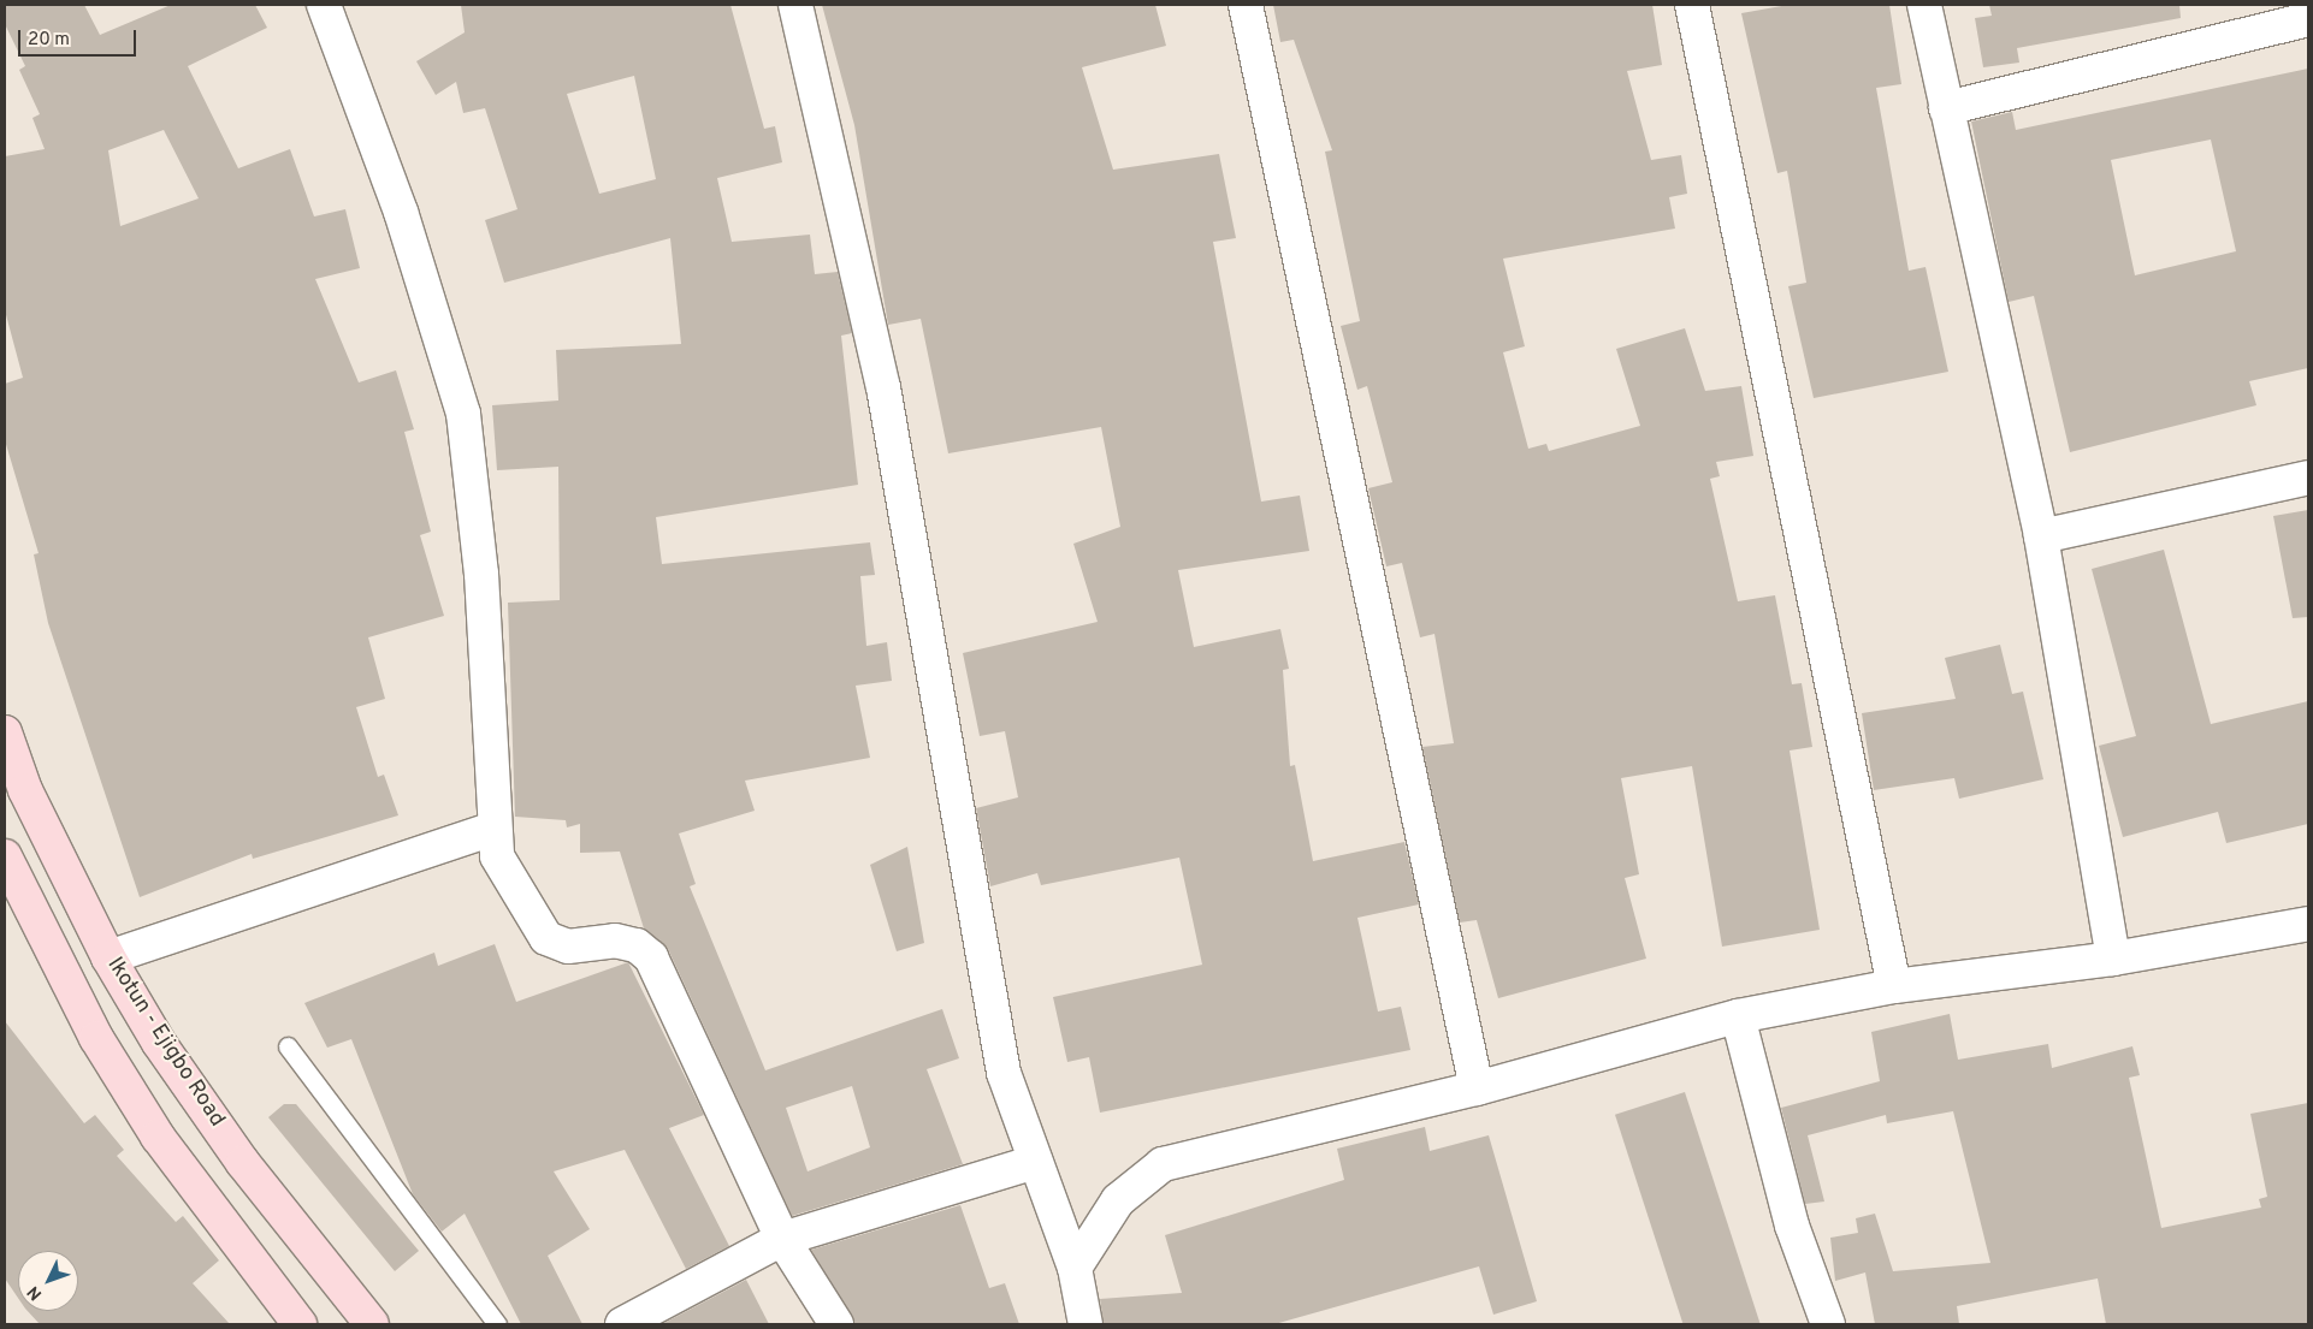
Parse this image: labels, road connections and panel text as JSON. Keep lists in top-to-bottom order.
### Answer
{
  "streets": {
    "main road": ["Ikotun - Ejigbo Road"]
  },
  "scale_bar": "20 m",
  "north": "bottom left"
}
